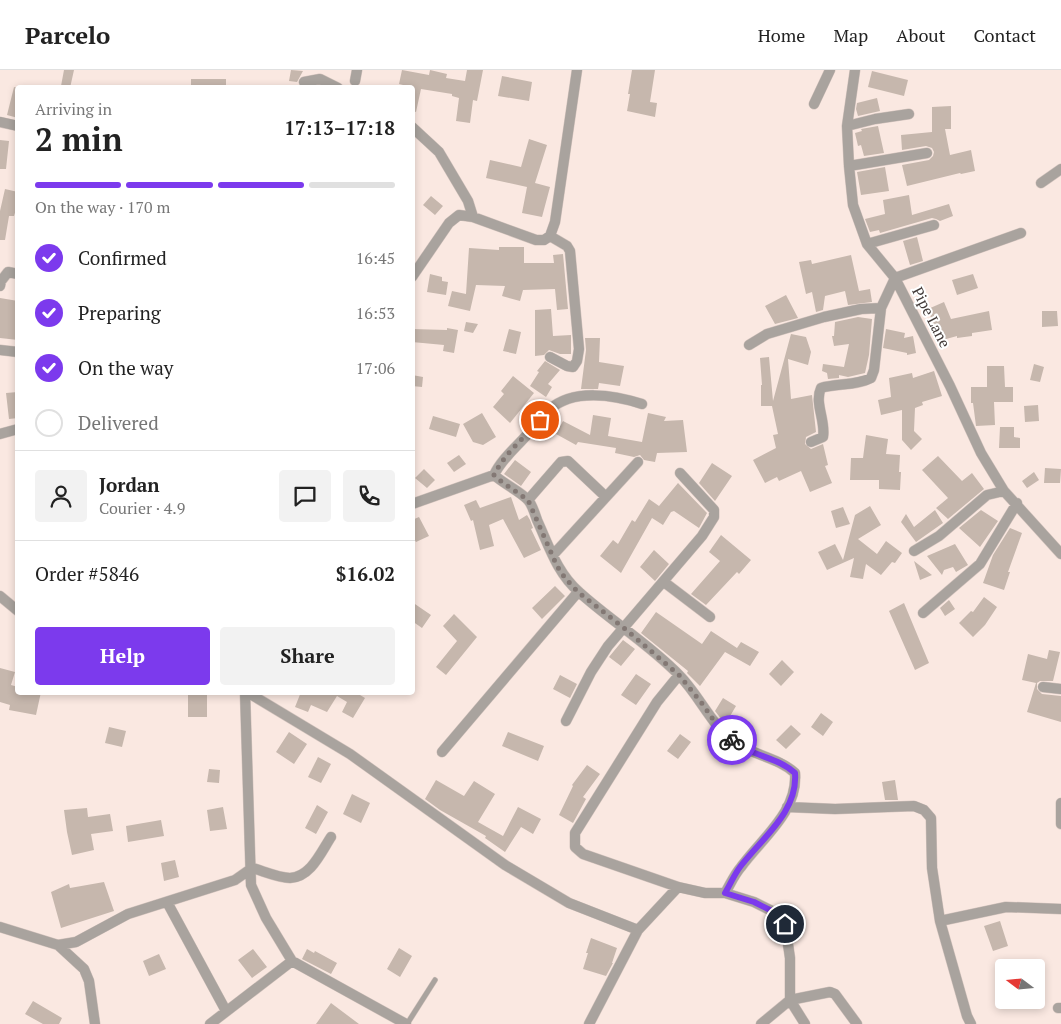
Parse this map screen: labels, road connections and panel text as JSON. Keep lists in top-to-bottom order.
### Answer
{
  "streets": {
    "street": ["Pipe Lane"]
  },
  "north": "left",
  "page": {
    "header": "Parcelo",
    "nav": [
      "Home",
      "Map",
      "About",
      "Contact"
    ],
    "heading": ["2 min", "Arriving in", "17:13–17:18"],
    "panel": [
      "Jordan",
      "Courier · 4.9",
      "Order #5846",
      "$16.02"
    ],
    "bar": "On the way · 170 m",
    "list": [
      ["Confirmed", "16:45"],
      ["Preparing", "16:53"],
      ["On the way", "17:06"],
      "Delivered"
    ],
    "buttons": ["Help", "Share"]
  }
}
